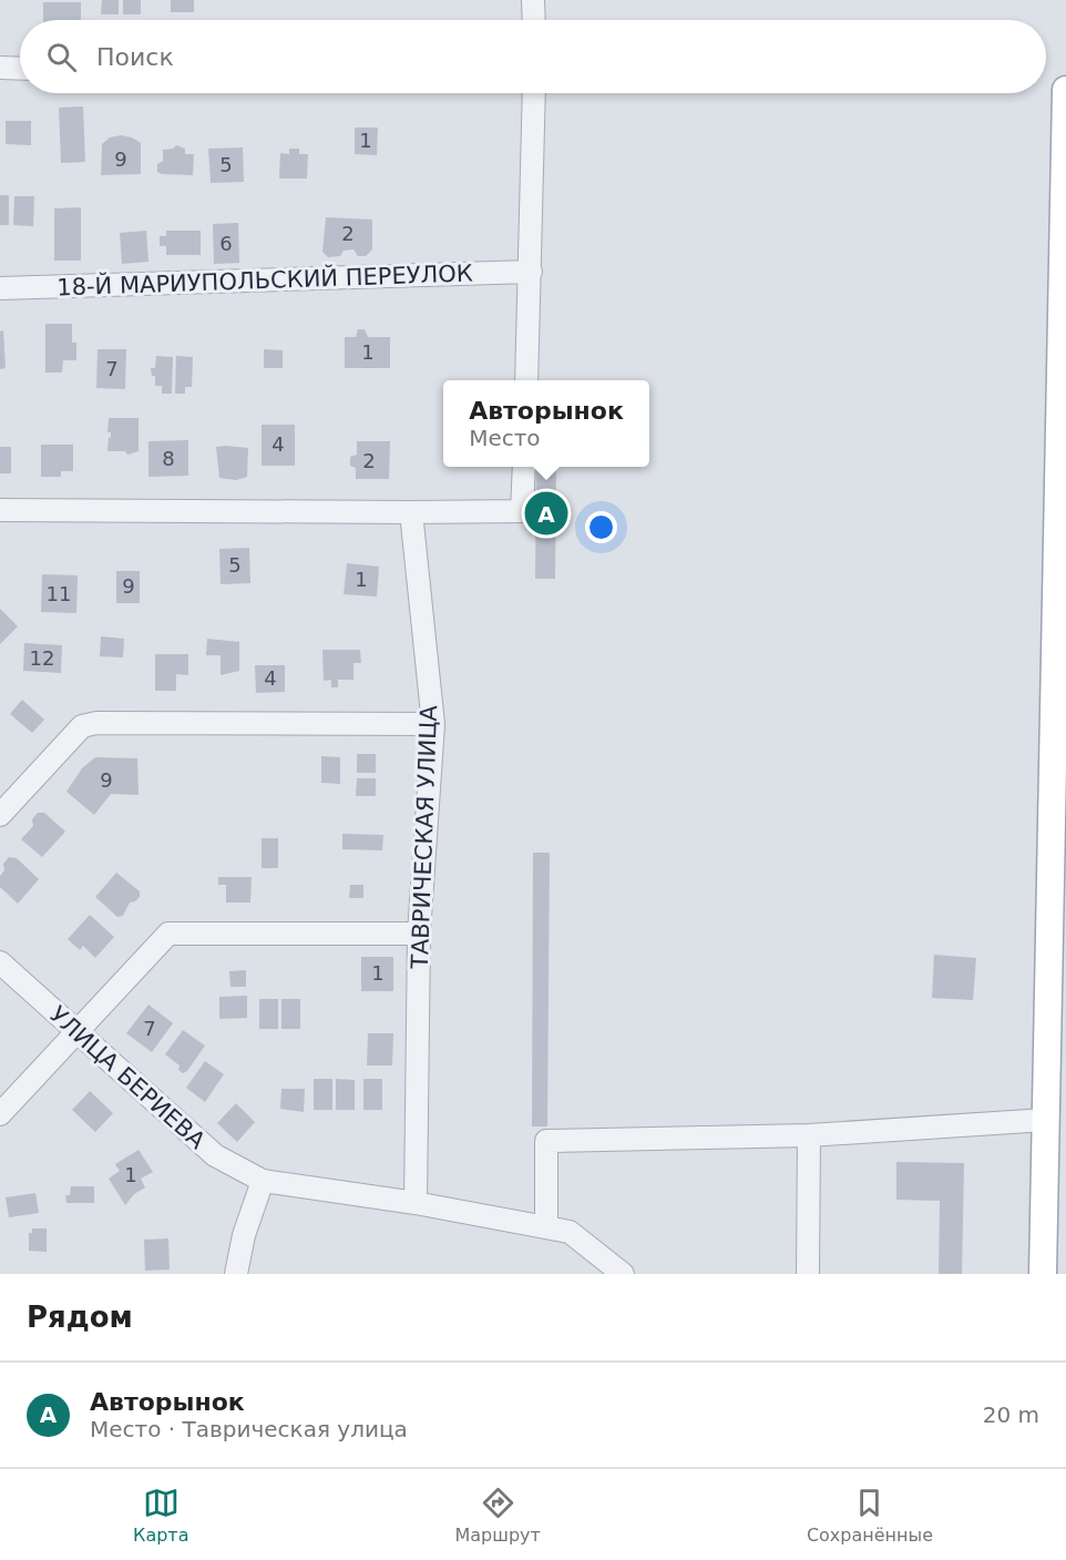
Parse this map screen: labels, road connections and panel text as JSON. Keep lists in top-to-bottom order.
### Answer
{
  "streets": {
    "street": ["18-Й МАРИУПОЛЬСКИЙ ПЕРЕУЛОК", "ТАВРИЧЕСКАЯ УЛИЦА", "УЛИЦА БЕРИЕВА"]
  },
  "crossings": [
    ["ТАВРИЧЕСКАЯ УЛИЦА", "УЛИЦА БЕРИЕВА"]
  ],
  "house_numbers": [
    "1",
    "9",
    "5",
    "2",
    "6",
    "1",
    "7",
    "4",
    "8",
    "2",
    "5",
    "1",
    "9",
    "11",
    "12",
    "4",
    "9",
    "1",
    "7",
    "1"
  ],
  "page": {
    "search": "Поиск",
    "popup": ["Авторынок", "Место"],
    "pins": "A",
    "heading": "Рядом",
    "list": [
      {
        "mark": "A",
        "name": "Авторынок",
        "note": "Место · Таврическая улица",
        "value": "20 m"
      }
    ],
    "nav": ["Карта", "Маршрут", "Сохранённые"]
  }
}
